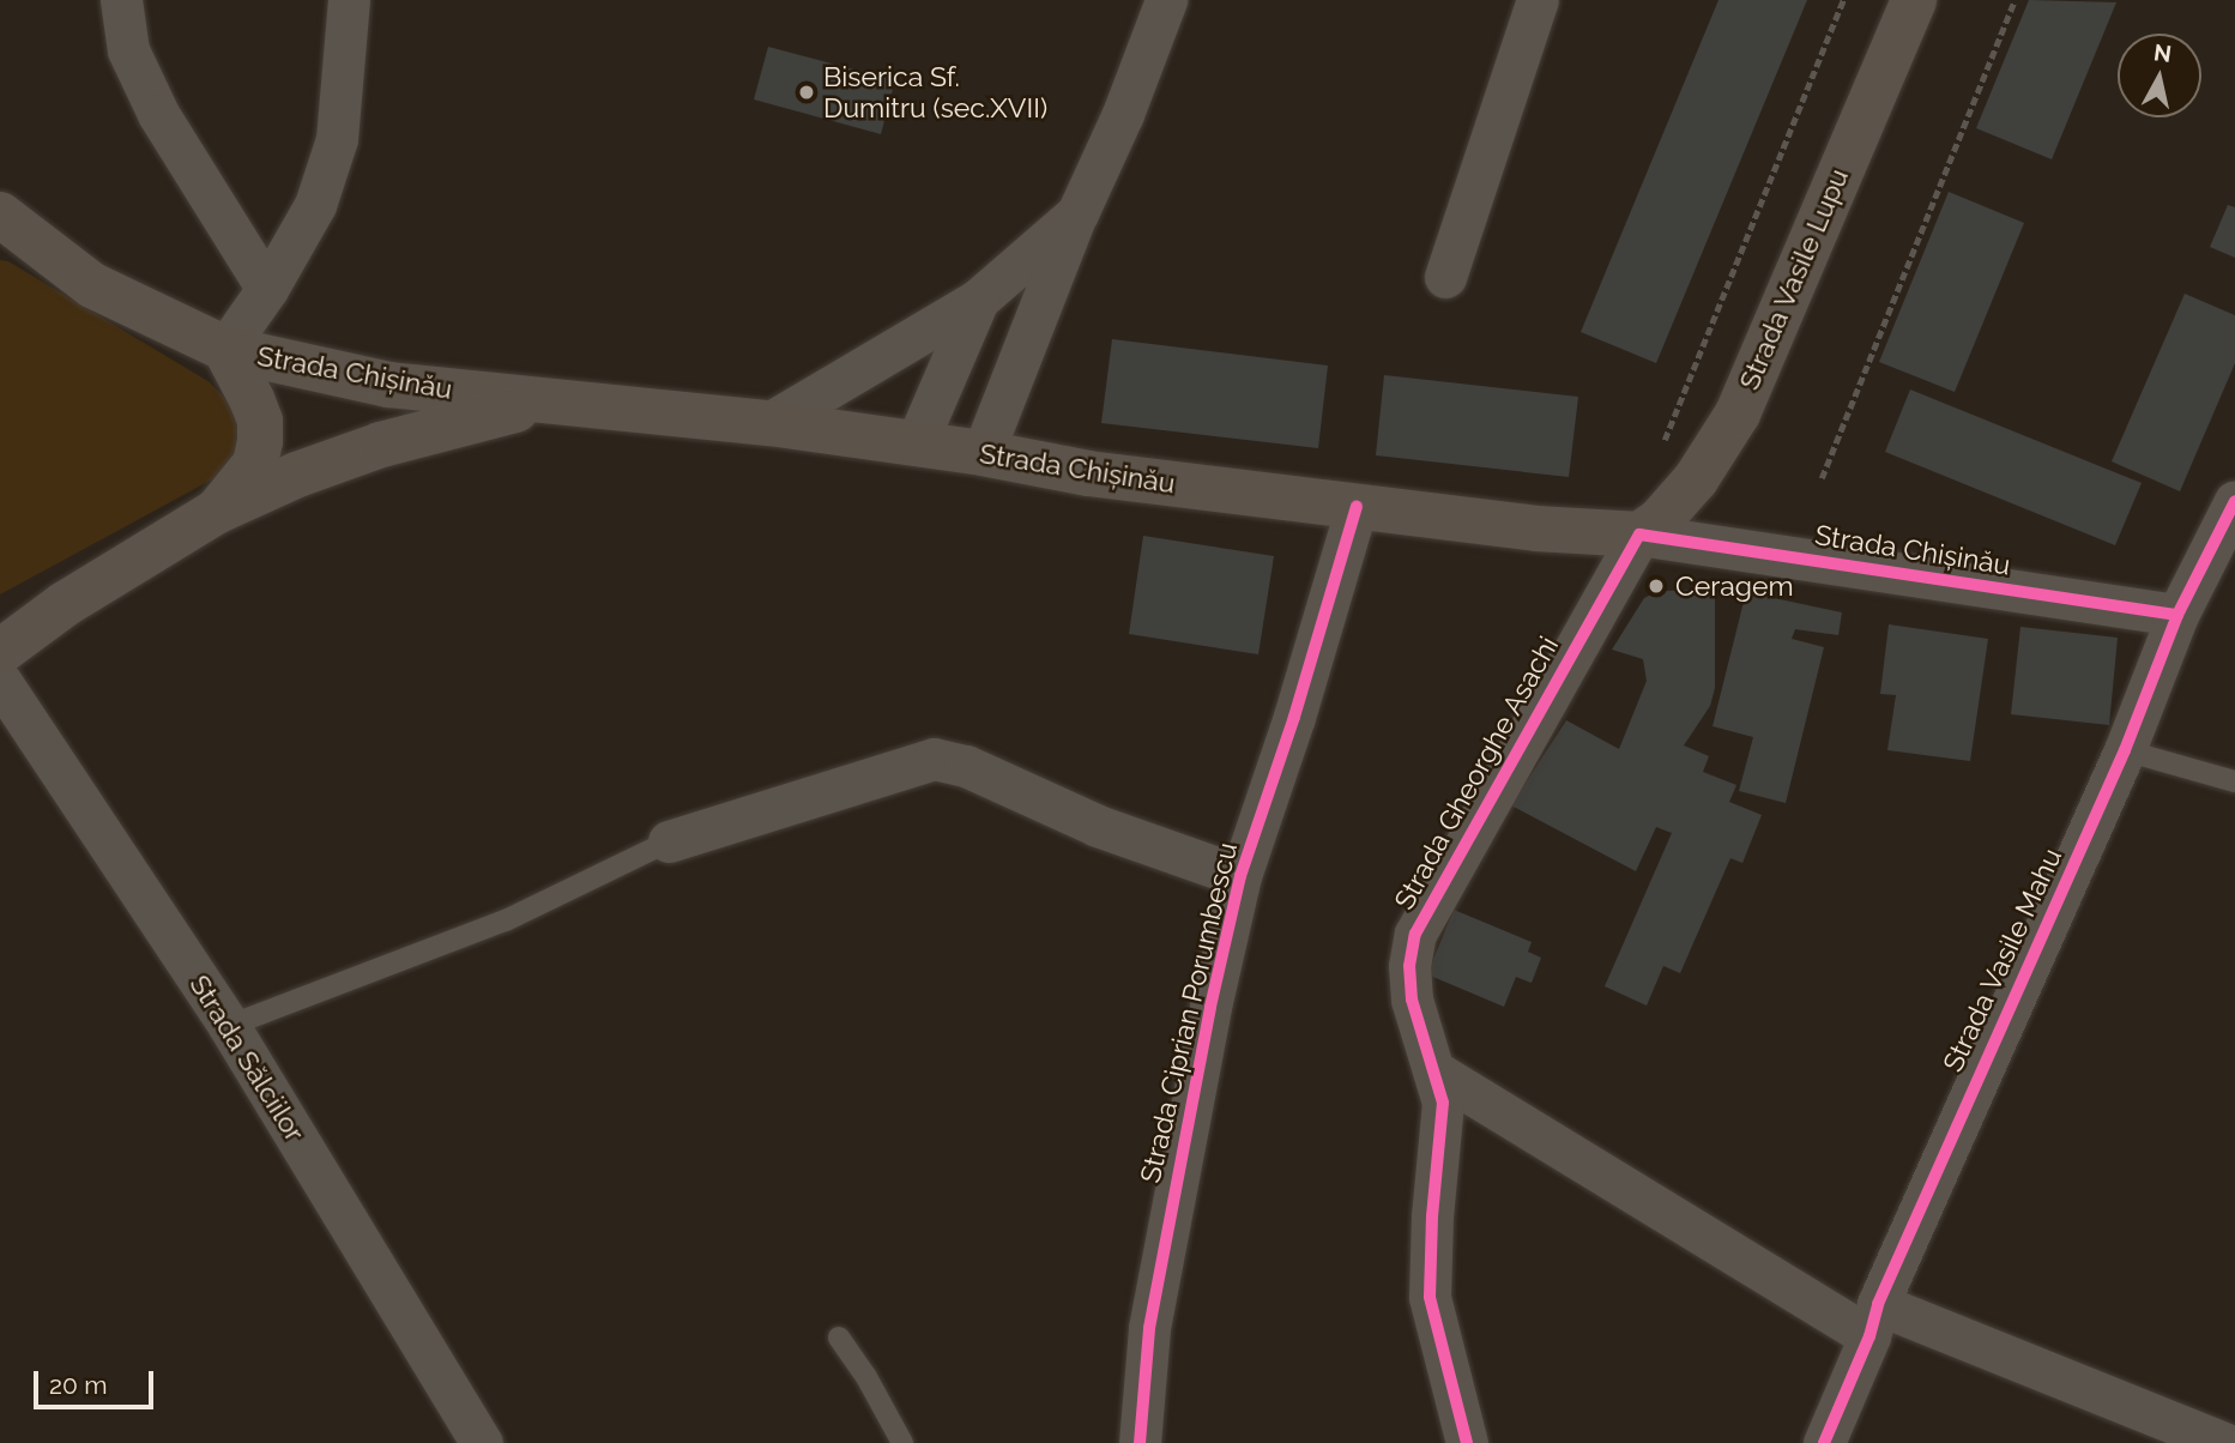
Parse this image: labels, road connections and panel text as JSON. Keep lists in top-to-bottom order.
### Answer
{
  "streets": {
    "main road": ["Strada Vasile Lupu", "Strada Chișinău"],
    "street": [
      "Strada Gheorghe Asachi",
      "Strada Vasile Mahu",
      "Strada Ciprian Porumbescu",
      "Strada Sălciilor"
    ]
  },
  "crossings": [
    ["Strada Vasile Lupu", "Strada Chișinău"],
    ["Strada Vasile Lupu", "Strada Gheorghe Asachi"],
    ["Strada Chișinău", "Strada Gheorghe Asachi"],
    ["Strada Chișinău", "Strada Vasile Mahu"],
    ["Strada Chișinău", "Strada Ciprian Porumbescu"]
  ],
  "places": ["Biserica Sf. Dumitru (sec.XVII)", "Ceragem"],
  "scale_bar": "20 m",
  "north": "top"
}
